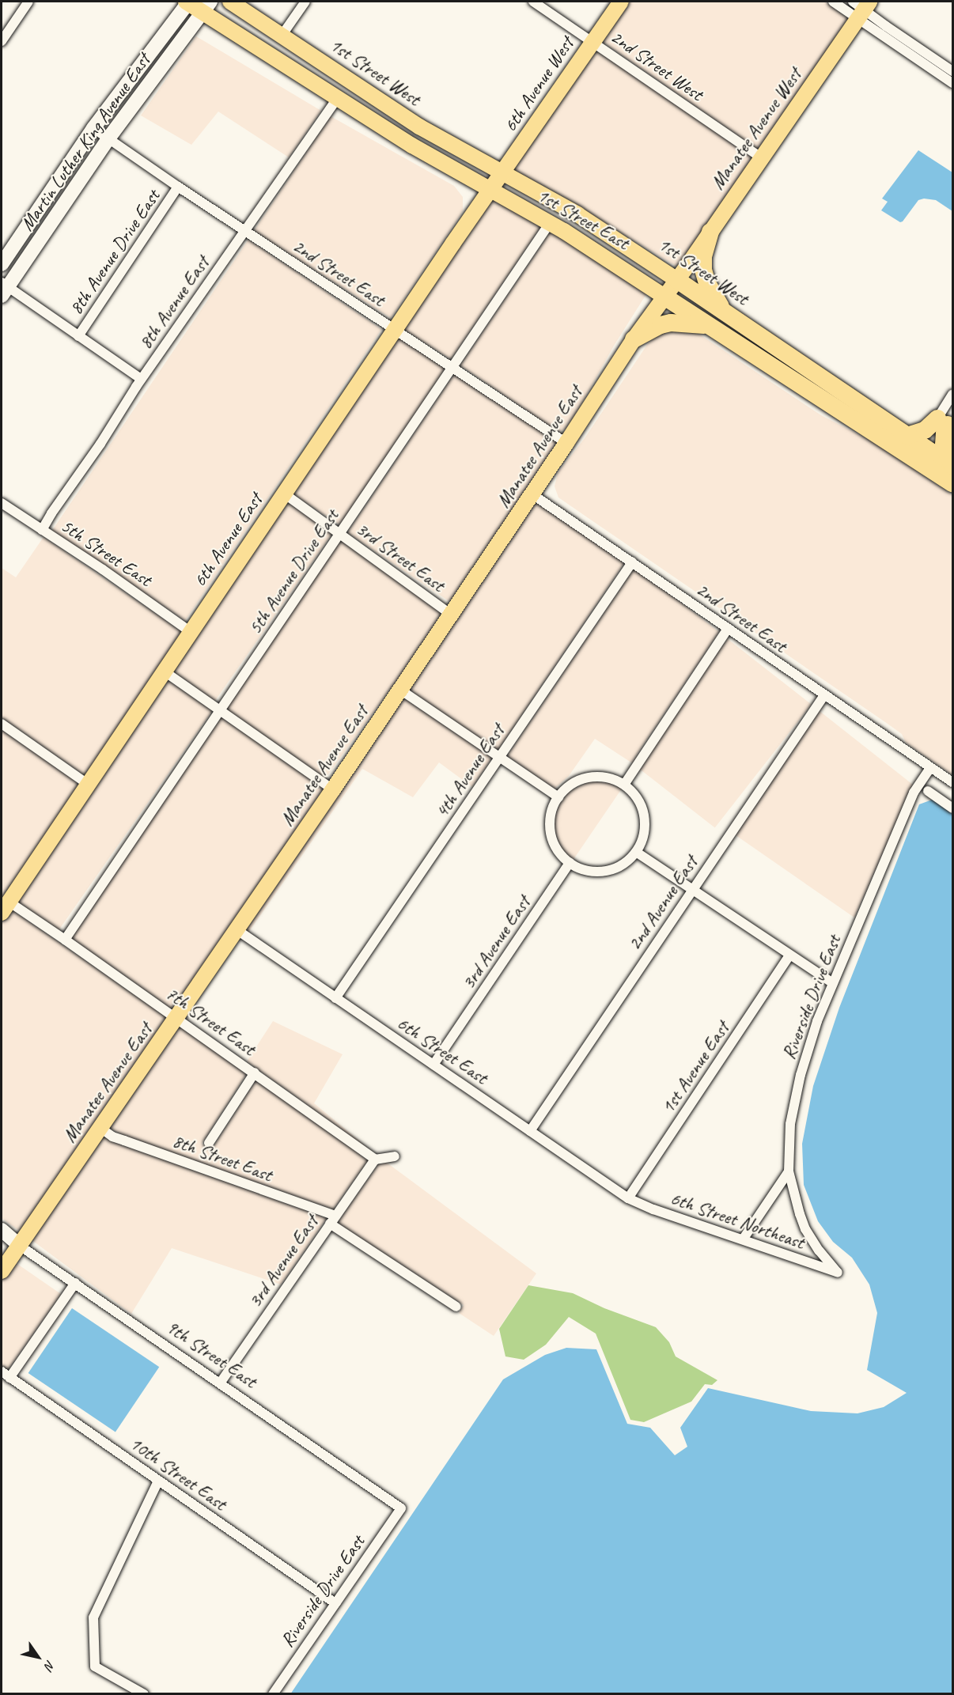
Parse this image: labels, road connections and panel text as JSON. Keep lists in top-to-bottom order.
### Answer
{
  "streets": {
    "highway": ["1st Street West", "1st Street East"],
    "main road": [
      "6th Avenue West",
      "Manatee Avenue West",
      "Manatee Avenue East",
      "6th Avenue East"
    ],
    "street": [
      "2nd Street West",
      "Martin Luther King Avenue East",
      "8th Avenue Drive East",
      "2nd Street East",
      "8th Avenue East",
      "5th Street East",
      "3rd Street East",
      "5th Avenue Drive East",
      "4th Avenue East",
      "2nd Avenue East",
      "3rd Avenue East",
      "Riverside Drive East",
      "7th Street East",
      "6th Street East",
      "1st Avenue East",
      "8th Street East",
      "6th Street Northeast",
      "9th Street East",
      "10th Street East"
    ]
  },
  "crossings": [
    ["2nd Street West", "6th Avenue West"],
    ["2nd Street West", "Manatee Avenue West"],
    ["1st Street West", "6th Avenue West"],
    ["1st Street West", "Manatee Avenue West"],
    ["1st Street West", "Manatee Avenue East"],
    ["6th Avenue West", "1st Street East"],
    ["6th Avenue West", "6th Avenue East"],
    ["Manatee Avenue West", "Manatee Avenue East"],
    ["Martin Luther King Avenue East", "1st Street East"],
    ["Martin Luther King Avenue East", "2nd Street East"],
    ["1st Street East", "8th Avenue East"],
    ["1st Street East", "Manatee Avenue East"],
    ["1st Street East", "6th Avenue East"],
    ["1st Street East", "5th Avenue Drive East"],
    ["8th Avenue Drive East", "2nd Street East"],
    ["2nd Street East", "8th Avenue East"],
    ["2nd Street East", "Manatee Avenue East"],
    ["2nd Street East", "6th Avenue East"],
    ["2nd Street East", "5th Avenue Drive East"],
    ["2nd Street East", "4th Avenue East"],
    ["2nd Street East", "2nd Avenue East"],
    ["2nd Street East", "Riverside Drive East"],
    ["8th Avenue East", "5th Street East"],
    ["Manatee Avenue East", "3rd Street East"],
    ["Manatee Avenue East", "7th Street East"],
    ["Manatee Avenue East", "6th Street East"],
    ["Manatee Avenue East", "8th Street East"],
    ["Manatee Avenue East", "9th Street East"],
    ["6th Avenue East", "5th Street East"],
    ["6th Avenue East", "3rd Street East"],
    ["6th Avenue East", "7th Street East"],
    ["3rd Street East", "5th Avenue Drive East"],
    ["5th Avenue Drive East", "7th Street East"],
    ["4th Avenue East", "6th Street East"],
    ["2nd Avenue East", "6th Street East"],
    ["3rd Avenue East", "7th Street East"],
    ["3rd Avenue East", "6th Street East"],
    ["3rd Avenue East", "8th Street East"],
    ["3rd Avenue East", "9th Street East"],
    ["Riverside Drive East", "6th Street Northeast"],
    ["Riverside Drive East", "9th Street East"],
    ["Riverside Drive East", "10th Street East"],
    ["6th Street East", "1st Avenue East"],
    ["6th Street East", "6th Street Northeast"],
    ["1st Avenue East", "6th Street Northeast"]
  ],
  "north": "bottom right"
}
